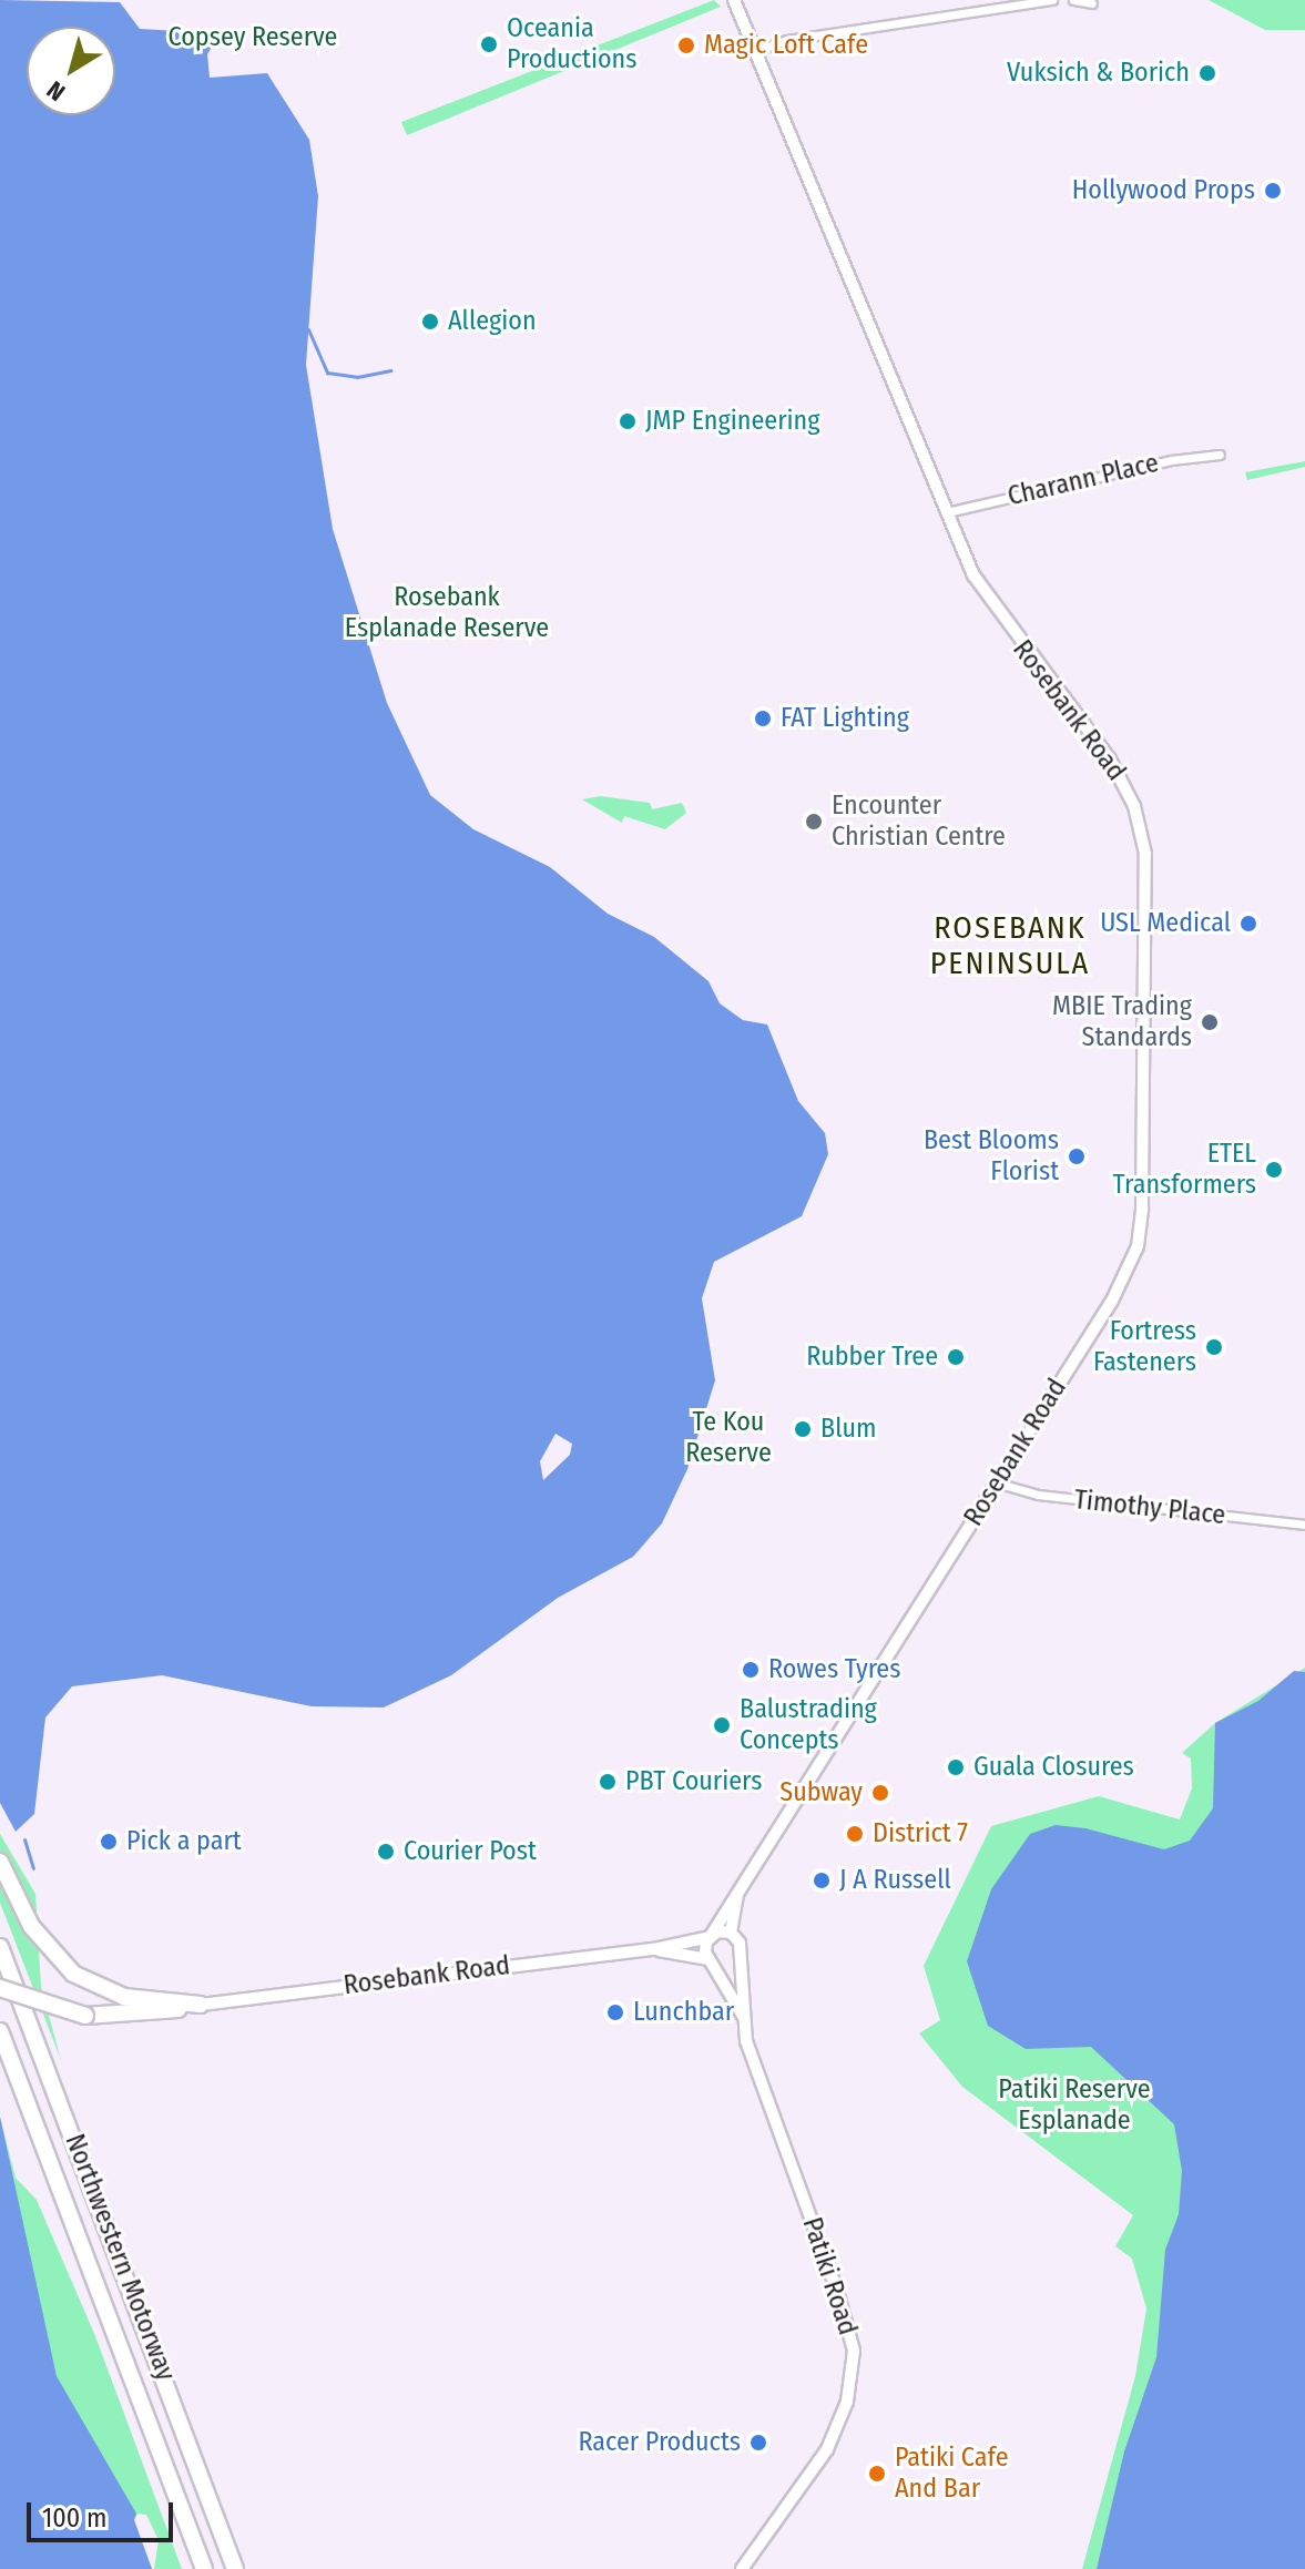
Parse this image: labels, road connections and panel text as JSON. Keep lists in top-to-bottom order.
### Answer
{
  "streets": {
    "highway": ["Northwestern Motorway"],
    "main road": ["Rosebank Road", "Patiki Road"],
    "street": ["Charann Place", "Timothy Place"]
  },
  "crossings": [
    ["Charann Place", "Rosebank Road"],
    ["Rosebank Road", "Timothy Place"],
    ["Rosebank Road", "Patiki Road"]
  ],
  "districts": ["ROSEBANK PENINSULA"],
  "parks": [
    "Copsey Reserve",
    "Rosebank Esplanade Reserve",
    "Te Kou Reserve",
    "Patiki Reserve Esplanade"
  ],
  "places": [
    "Oceania Productions",
    "Magic Loft Cafe",
    "Vuksich & Borich",
    "Hollywood Props",
    "Allegion",
    "JMP Engineering",
    "FAT Lighting",
    "Encounter Christian Centre",
    "USL Medical",
    "MBIE Trading Standards",
    "Best Blooms Florist",
    "ETEL Transformers",
    "Fortress Fasteners",
    "Rubber Tree",
    "Blum",
    "Rowes Tyres",
    "Balustrading Concepts",
    "Guala Closures",
    "PBT Couriers",
    "Subway",
    "District 7",
    "Pick a part",
    "Courier Post",
    "J A Russell",
    "Lunchbar",
    "Racer Products",
    "Patiki Cafe And Bar"
  ],
  "scale_bar": "100 m",
  "north": "bottom left"
}
